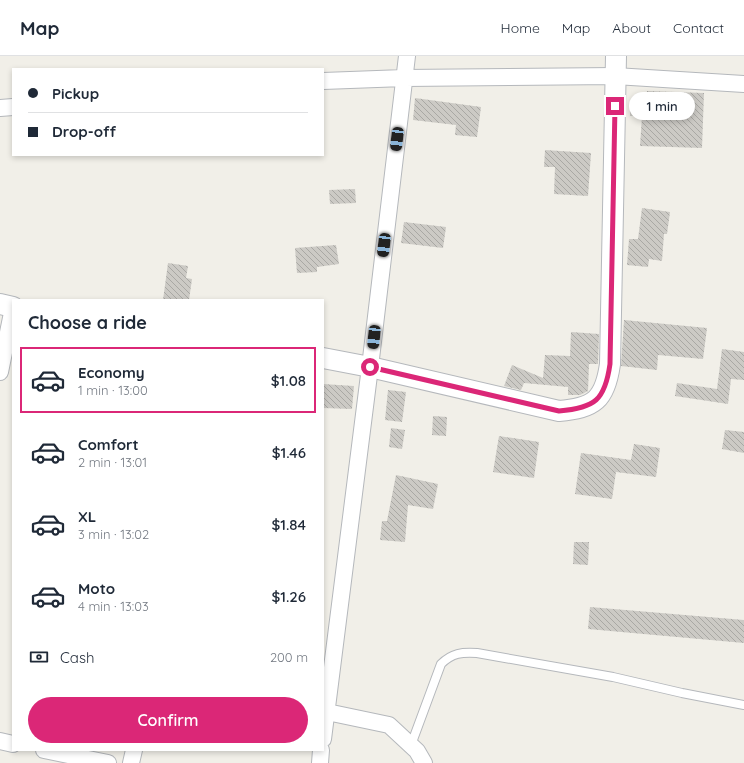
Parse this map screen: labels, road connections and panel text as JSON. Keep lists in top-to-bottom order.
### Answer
{
  "page": {
    "header": "Map",
    "nav": [
      "Home",
      "Map",
      "About",
      "Contact"
    ],
    "banner": ["Pickup", "Drop-off"],
    "bubble": "1 min",
    "heading": "Choose a ride",
    "list": [
      {
        "name": "Economy",
        "note": "1 min · 13:00",
        "value": "$1.08"
      },
      {
        "name": "Comfort",
        "note": "2 min · 13:01",
        "value": "$1.46"
      },
      {
        "name": "XL",
        "note": "3 min · 13:02",
        "value": "$1.84"
      },
      {
        "name": "Moto",
        "note": "4 min · 13:03",
        "value": "$1.26"
      }
    ],
    "pay": ["Cash", "200 m"],
    "buttons": "Confirm"
  }
}
